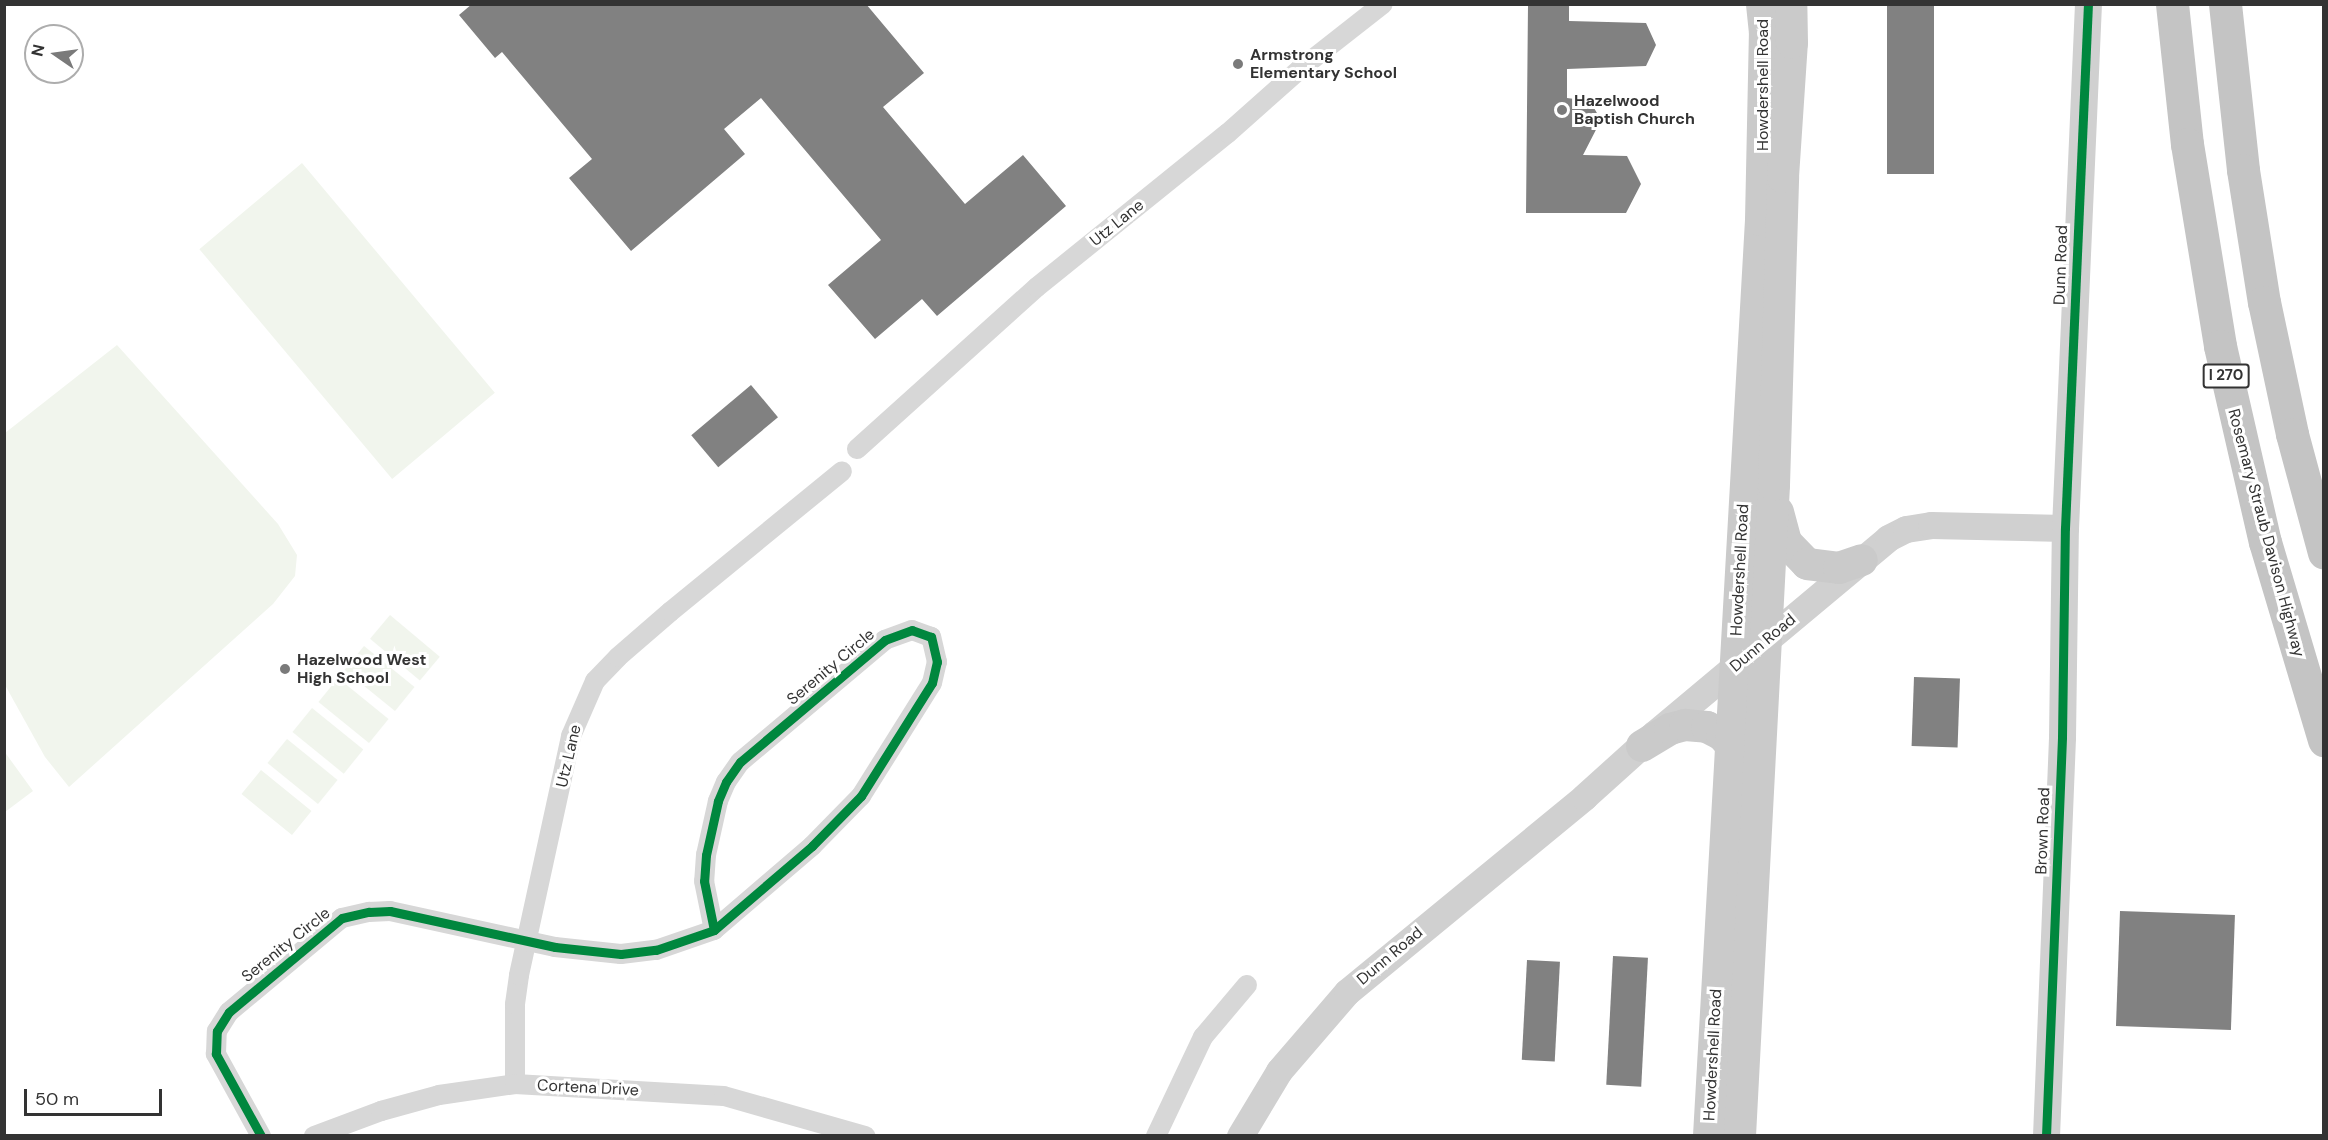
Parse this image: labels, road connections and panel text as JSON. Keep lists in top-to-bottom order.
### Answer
{
  "streets": {
    "highway": ["I 270", "Rosemary Straub Davison Highway"],
    "main road": ["Howdershell Road"],
    "street": [
      "Utz Lane",
      "Dunn Road",
      "Serenity Circle",
      "Brown Road",
      "Cortena Drive"
    ]
  },
  "crossings": [
    ["Howdershell Road", "Dunn Road"],
    ["Utz Lane", "Serenity Circle"],
    ["Utz Lane", "Cortena Drive"],
    ["Dunn Road", "Brown Road"]
  ],
  "places": ["Armstrong Elementary School", "Hazelwood Baptish Church", "Hazelwood West High School"],
  "scale_bar": "50 m",
  "north": "left"
}
